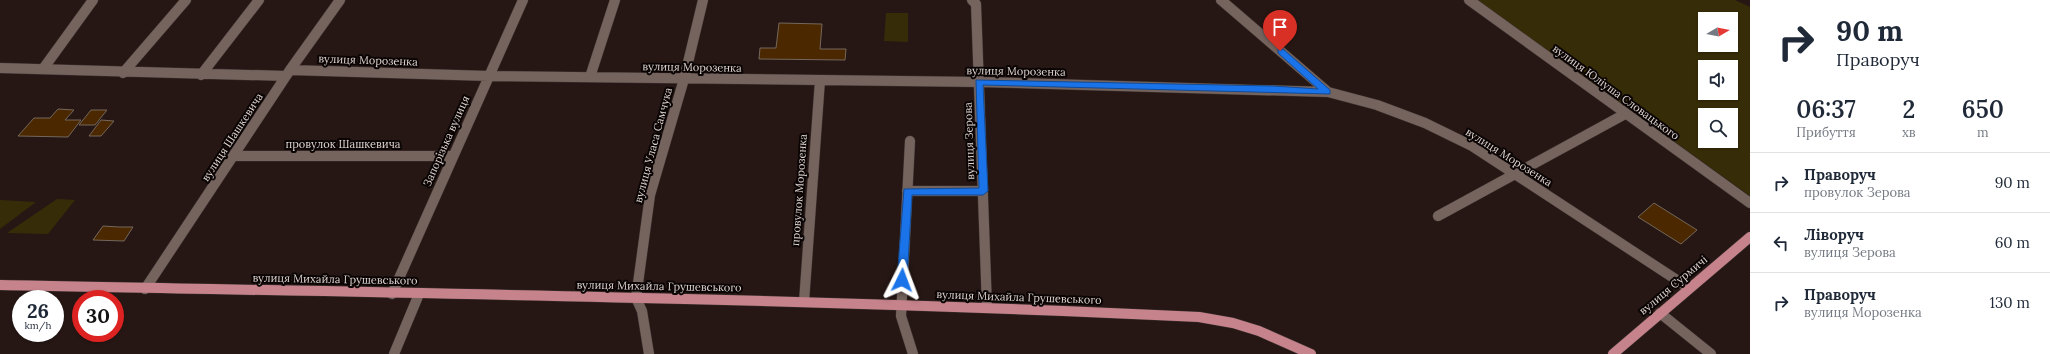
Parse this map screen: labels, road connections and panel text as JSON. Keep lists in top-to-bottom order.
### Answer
{
  "streets": {
    "main road": ["вулиця Михайла Грушевського", "вулиця Сурмичі"],
    "street": [
      "вулиця Морозенка",
      "вулиця Юліуша Словацького",
      "вулиця Шашкевича",
      "Запорізька вулиця",
      "вулиця Зерова",
      "провулок Шашкевича",
      "вулиця Уласа Самчука",
      "провулок Морозенка"
    ]
  },
  "crossings": [
    ["вулиця Морозенка", "вулиця Шашкевича"],
    ["вулиця Морозенка", "Запорізька вулиця"],
    ["вулиця Морозенка", "вулиця Зерова"],
    ["вулиця Морозенка", "вулиця Уласа Самчука"],
    ["вулиця Морозенка", "провулок Морозенка"],
    ["вулиця Морозенка", "вулиця Сурмичі"],
    ["вулиця Шашкевича", "провулок Шашкевича"],
    ["вулиця Шашкевича", "вулиця Михайла Грушевського"],
    ["Запорізька вулиця", "провулок Шашкевича"],
    ["Запорізька вулиця", "вулиця Михайла Грушевського"],
    ["вулиця Зерова", "вулиця Михайла Грушевського"],
    ["вулиця Уласа Самчука", "вулиця Михайла Грушевського"],
    ["провулок Морозенка", "вулиця Михайла Грушевського"]
  ],
  "north": "right",
  "page": {
    "turn": ["90 m", "Праворуч"],
    "eta": [
      "06:37",
      "Прибуття",
      "2",
      "хв",
      "650",
      "m"
    ],
    "list": [
      {
        "name": "Праворуч",
        "note": "провулок Зерова",
        "value": "90 m"
      },
      {
        "name": "Ліворуч",
        "note": "вулиця Зерова",
        "value": "60 m"
      },
      {
        "name": "Праворуч",
        "note": "вулиця Морозенка",
        "value": "130 m"
      }
    ],
    "speed": "26 km/h",
    "limit": "30"
  }
}
